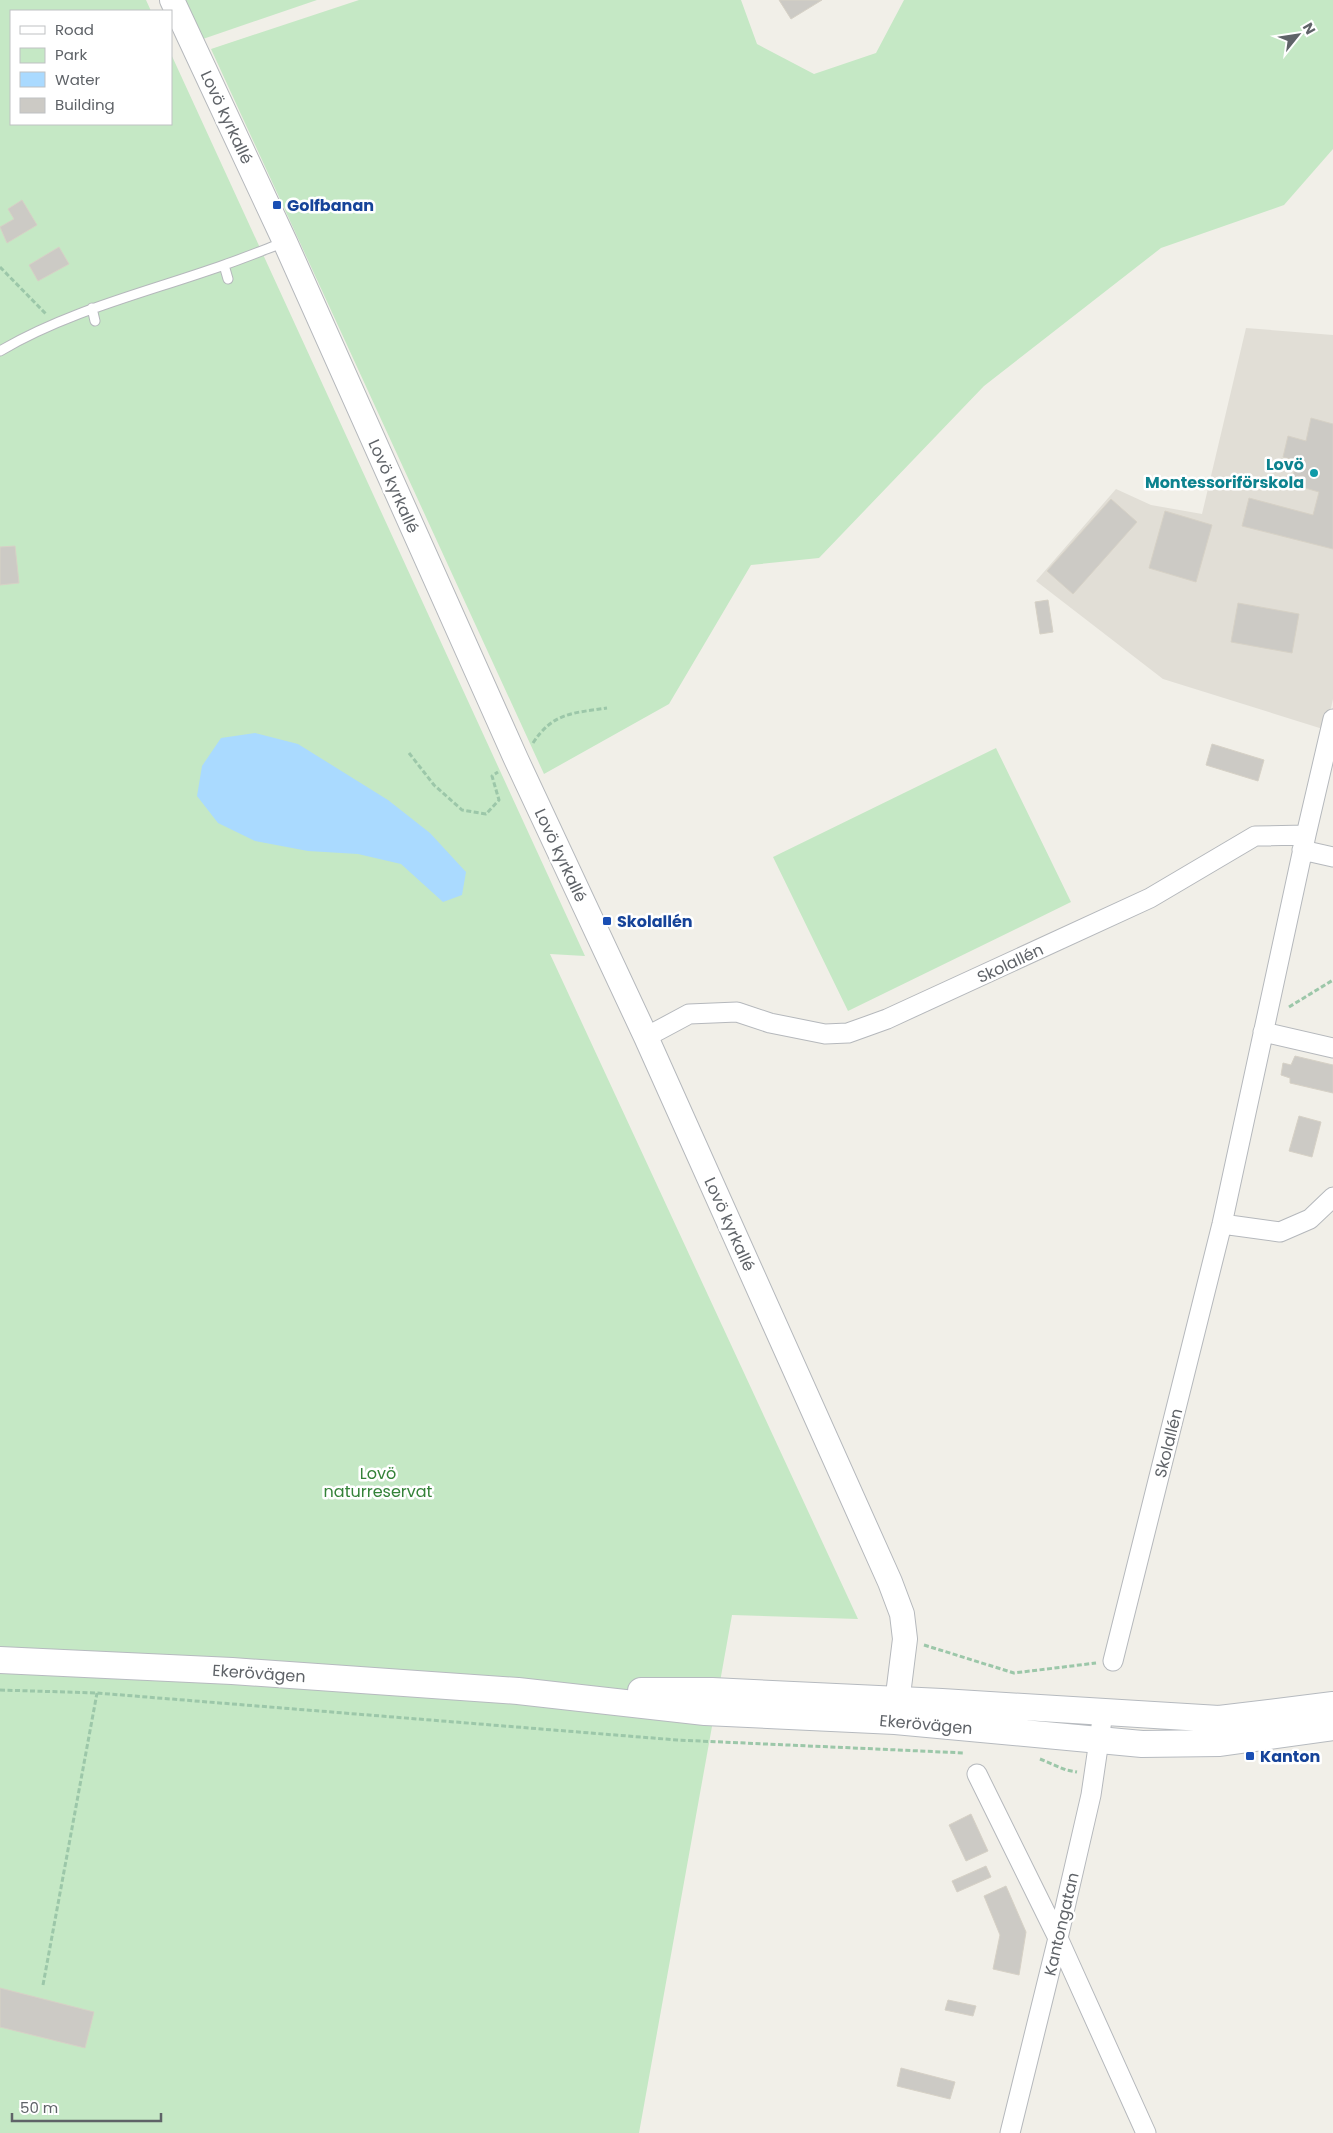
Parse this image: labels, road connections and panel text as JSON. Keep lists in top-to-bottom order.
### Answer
{
  "streets": {
    "main road": ["Ekerövägen"],
    "street": ["Lovö kyrkallé", "Skolallén", "Kantongatan"]
  },
  "crossings": [
    ["Lovö kyrkallé", "Skolallén"],
    ["Lovö kyrkallé", "Ekerövägen"],
    ["Ekerövägen", "Kantongatan"]
  ],
  "parks": ["Lovö naturreservat"],
  "places": {
    "transit": ["Golfbanan", "Skolallén", "Kanton"],
    "other": ["Lovö Montessoriförskola"]
  },
  "legend": [
    "Road",
    "Park",
    "Water",
    "Building"
  ],
  "scale_bar": "50 m",
  "north": "top right"
}
